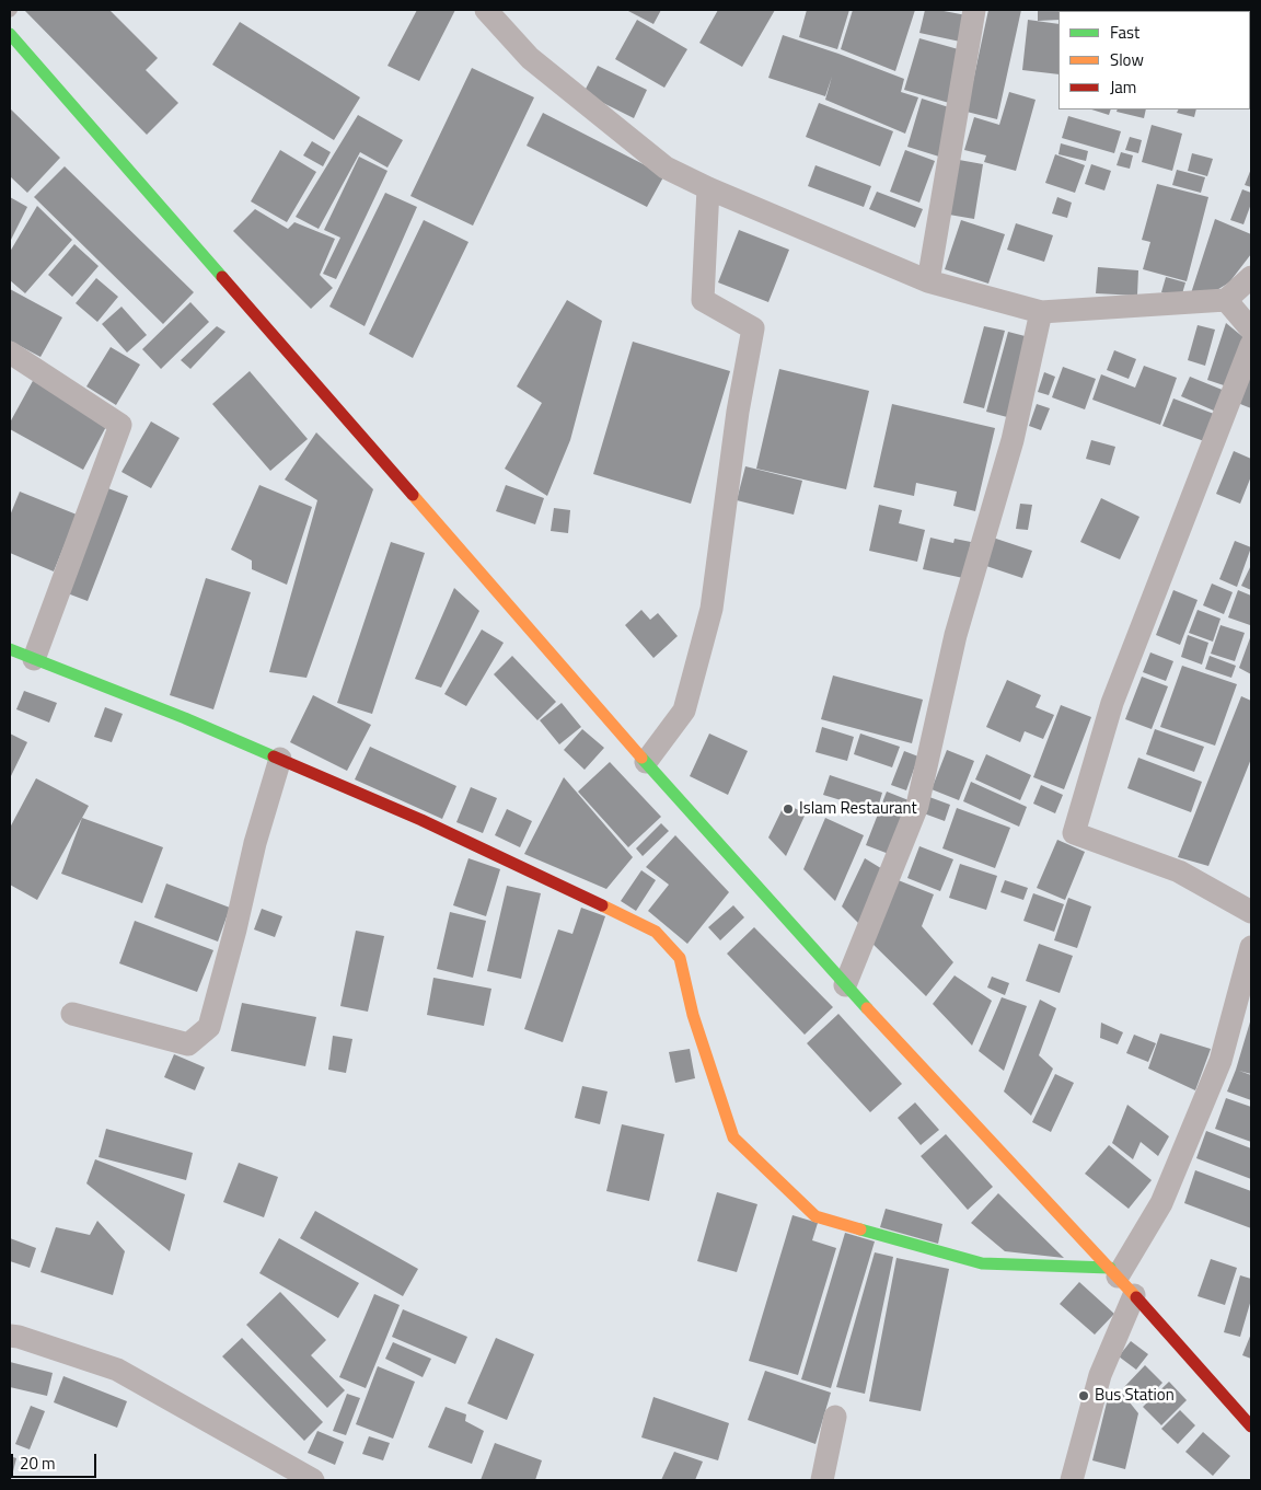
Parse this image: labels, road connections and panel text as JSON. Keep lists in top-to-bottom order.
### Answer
{
  "places": ["Islam Restaurant", "Bus Station"],
  "legend": ["Fast", "Slow", "Jam"],
  "scale_bar": "20 m"
}
